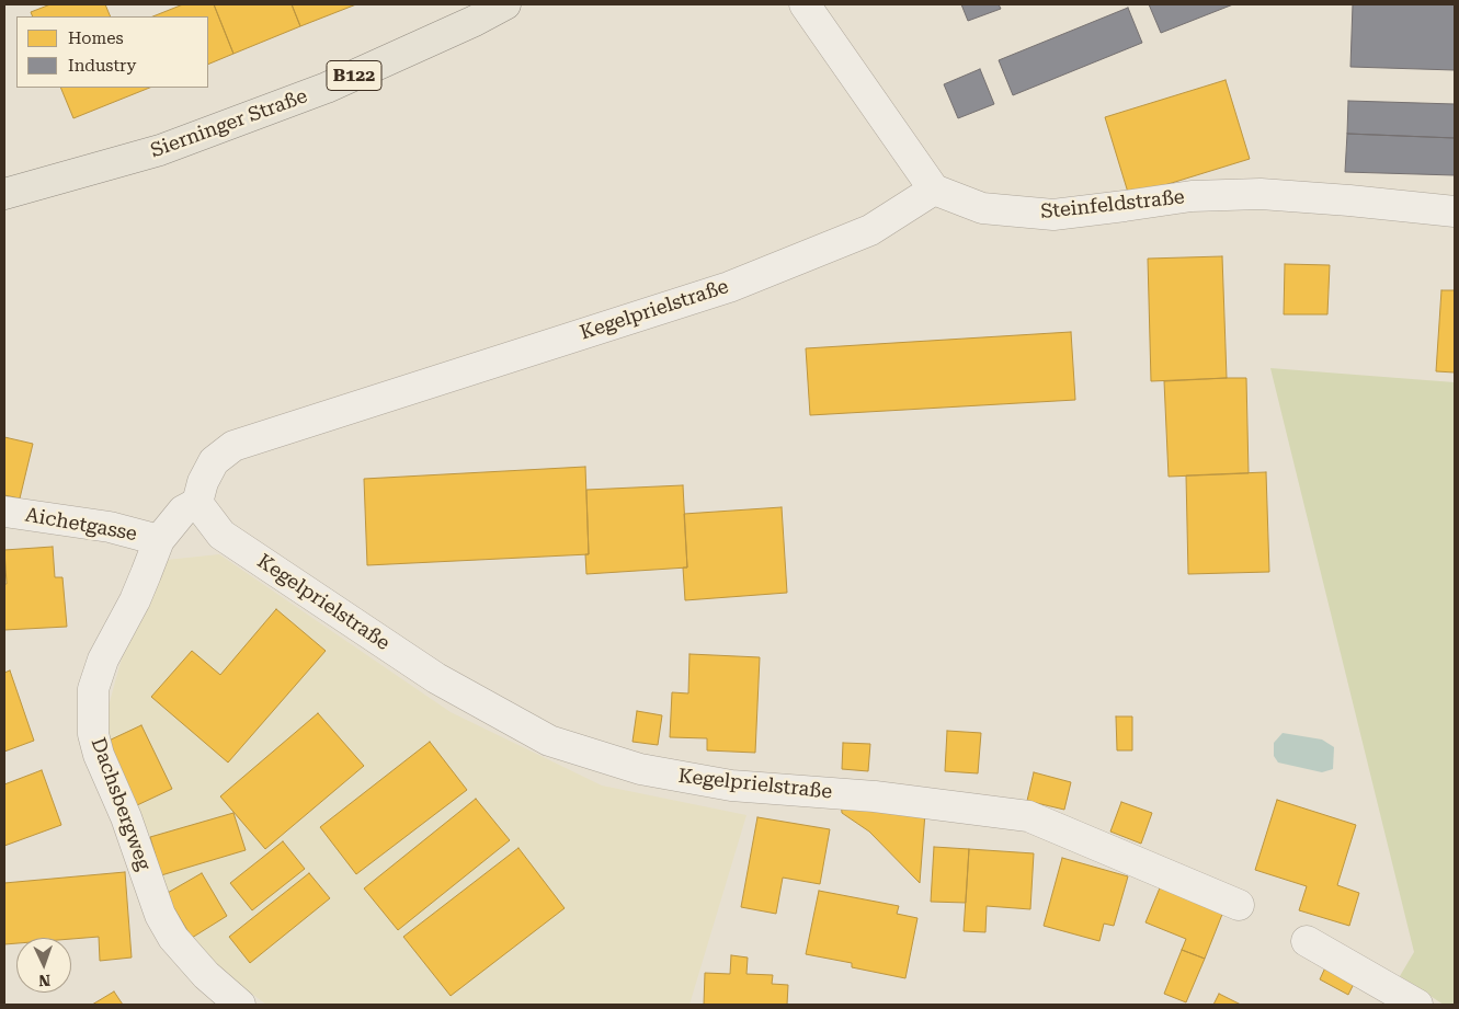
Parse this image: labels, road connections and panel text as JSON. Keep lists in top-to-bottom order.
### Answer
{
  "streets": {
    "main road": ["B122", "Sierninger Straße"],
    "street": [
      "Steinfeldstraße",
      "Kegelprielstraße",
      "Aichetgasse",
      "Dachsbergweg"
    ]
  },
  "crossings": [
    ["Steinfeldstraße", "Kegelprielstraße"],
    ["Kegelprielstraße", "Dachsbergweg"],
    ["Aichetgasse", "Dachsbergweg"]
  ],
  "legend": ["Homes", "Industry"],
  "north": "bottom"
}
